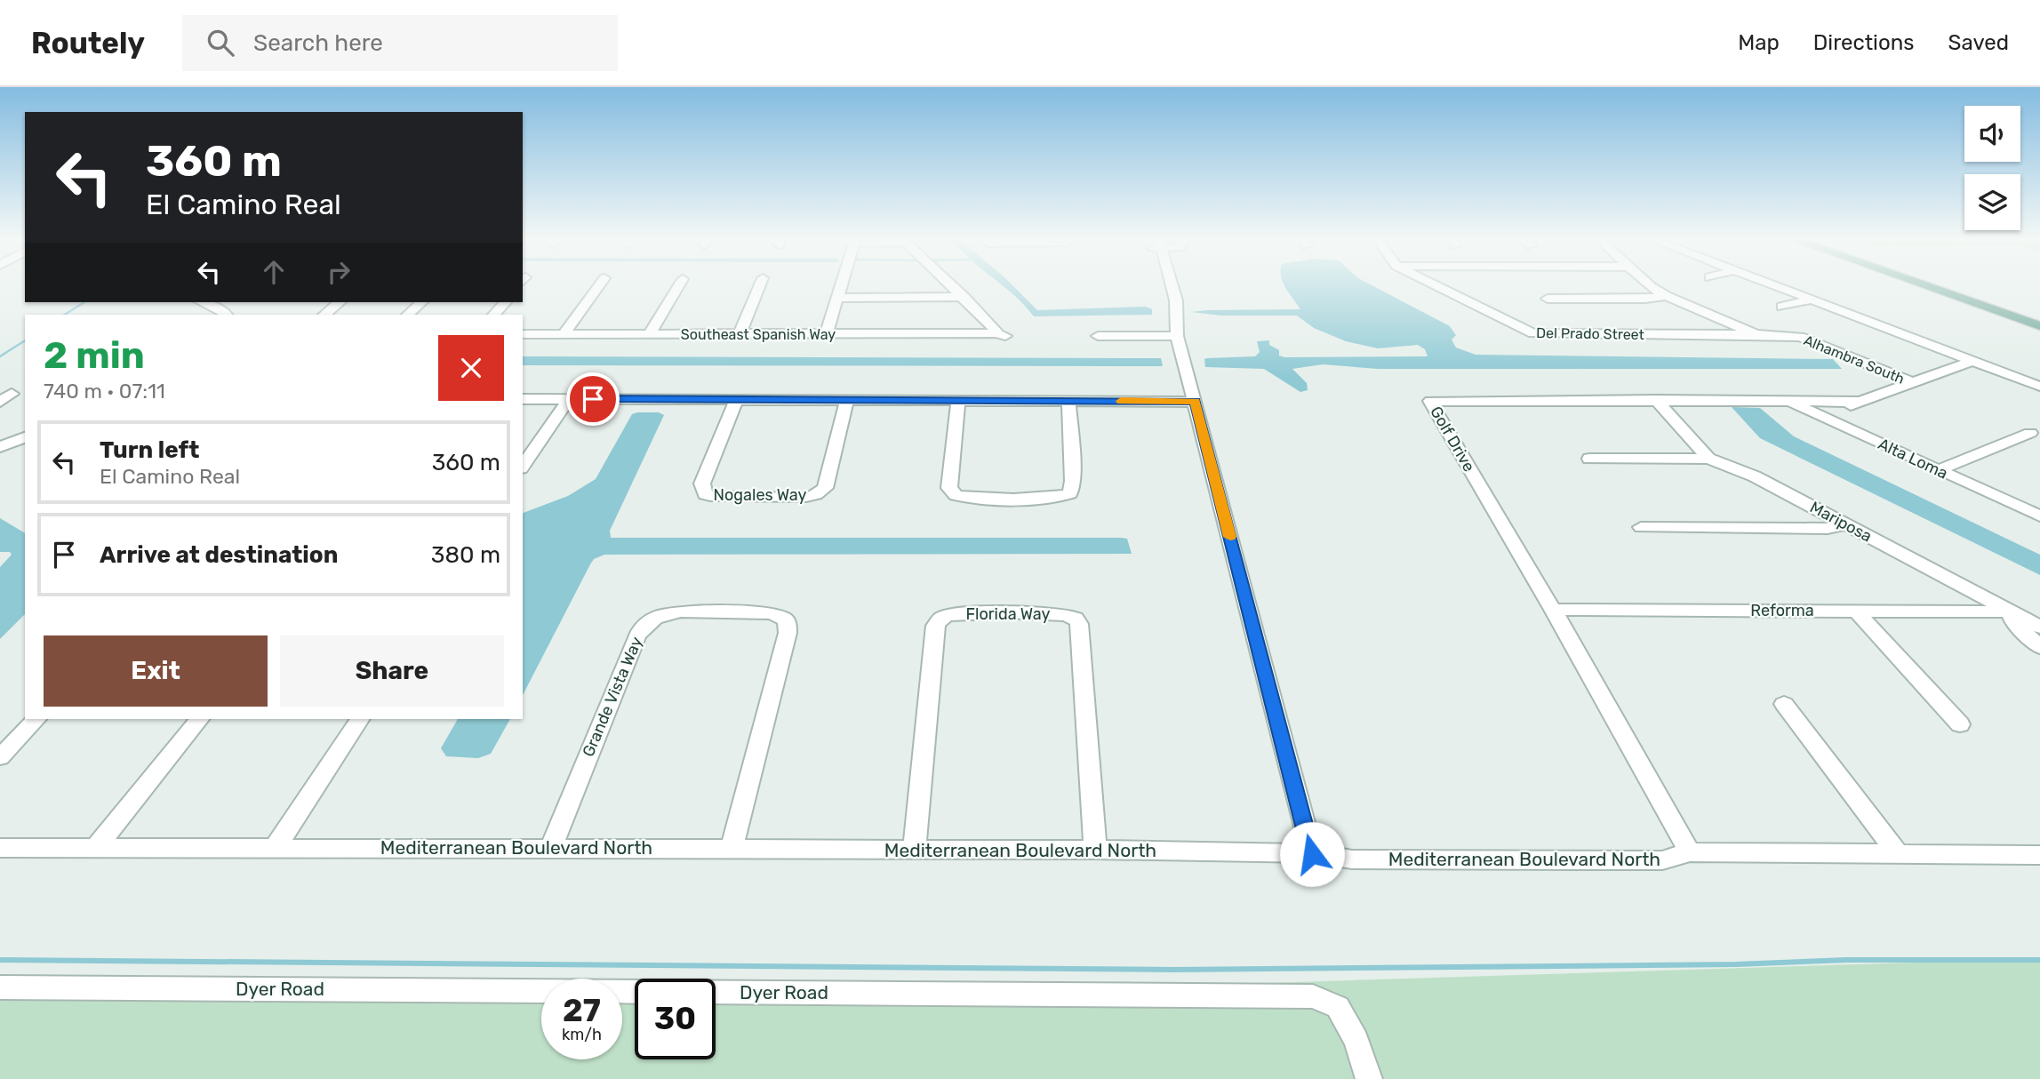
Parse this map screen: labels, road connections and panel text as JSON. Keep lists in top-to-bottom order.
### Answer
{
  "streets": {
    "street": [
      "Del Prado Street",
      "Southeast Spanish Way",
      "Alhambra South",
      "Golf Drive",
      "Alta Loma",
      "Nogales Way",
      "Mariposa",
      "Reforma",
      "Florida Way",
      "Grande Vista Way",
      "Mediterranean Boulevard North",
      "Dyer Road"
    ]
  },
  "crossings": [
    ["Del Prado Street", "Alhambra South"],
    ["Alhambra South", "Golf Drive"],
    ["Golf Drive", "Alta Loma"],
    ["Golf Drive", "Mariposa"],
    ["Golf Drive", "Reforma"],
    ["Golf Drive", "Mediterranean Boulevard North"],
    ["Mariposa", "Reforma"],
    ["Florida Way", "Mediterranean Boulevard North"],
    ["Grande Vista Way", "Mediterranean Boulevard North"]
  ],
  "page": {
    "header": "Routely",
    "search": "Search here",
    "nav": ["Map", "Directions", "Saved"],
    "turn": ["360 m", "El Camino Real"],
    "heading": ["2 min", "740 m · 07:11"],
    "list": [
      {
        "name": "Turn left",
        "note": "El Camino Real",
        "value": "360 m"
      },
      {
        "name": "Arrive at destination",
        "value": "380 m"
      }
    ],
    "buttons": ["Exit", "Share"],
    "speed": "27 km/h",
    "limit": "30"
  }
}
